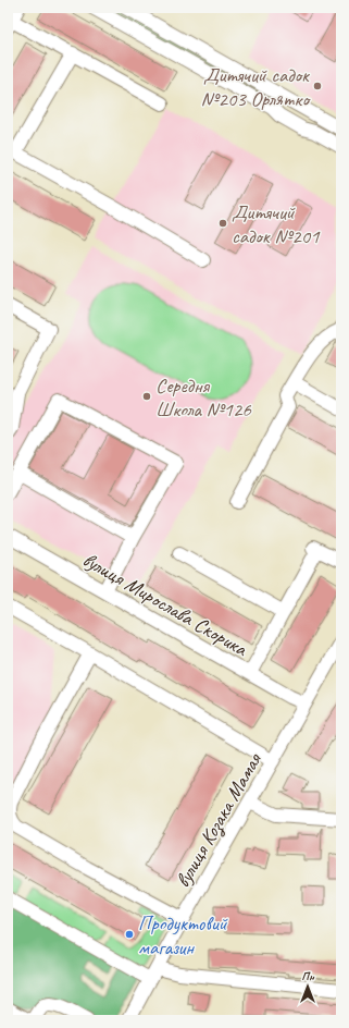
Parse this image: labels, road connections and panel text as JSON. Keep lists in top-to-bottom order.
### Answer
{
  "streets": {
    "street": ["вулиця Мирослава Скорика", "вулиця Козака Мамая"]
  },
  "crossings": [
    ["вулиця Мирослава Скорика", "вулиця Козака Мамая"]
  ],
  "places": [
    "Дитячий садок №203 Орлятко",
    "Дитячий садок №201",
    "Середня Школа №126",
    "Продуктовий магазин"
  ],
  "north": "top"
}
